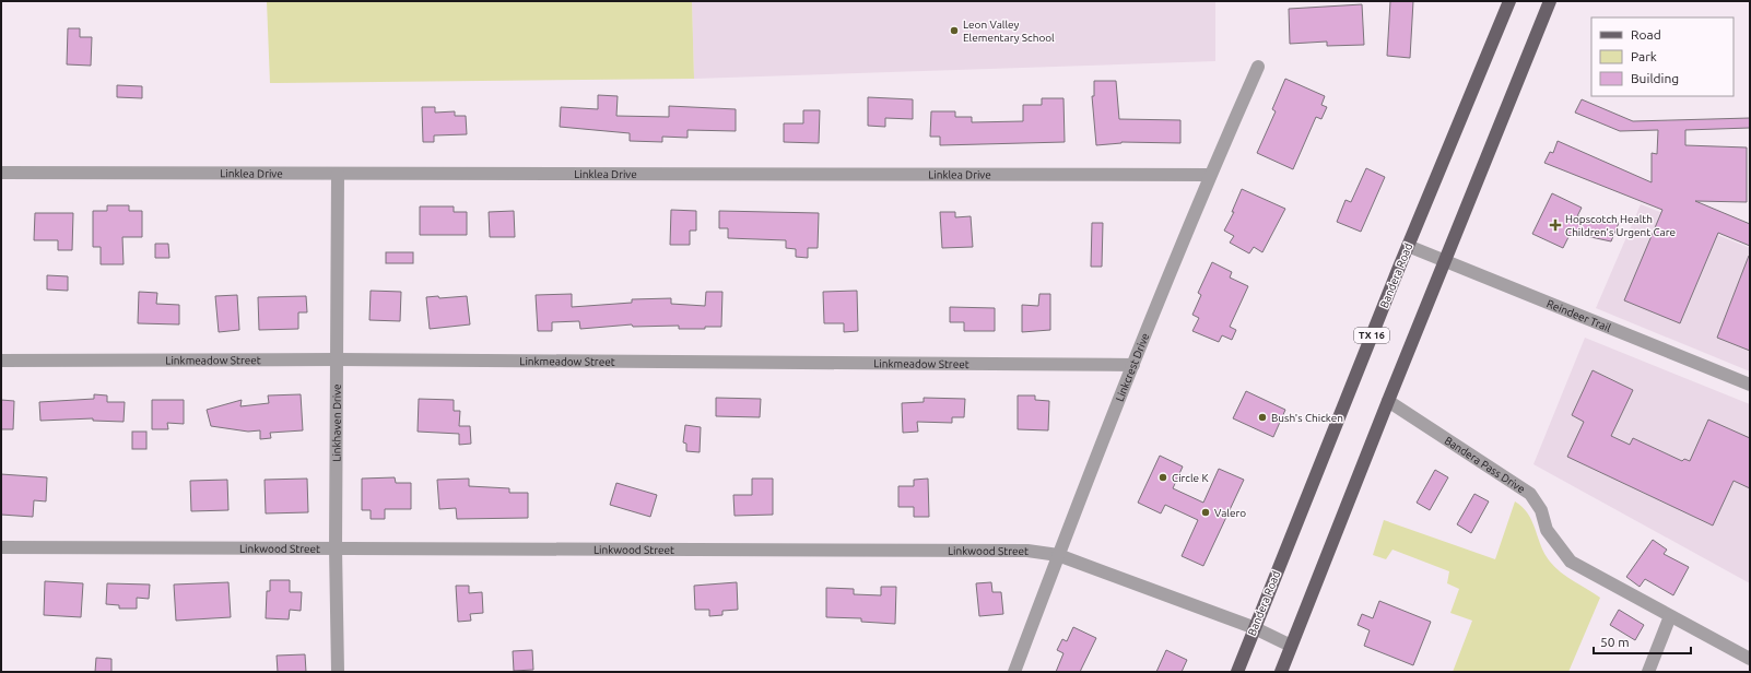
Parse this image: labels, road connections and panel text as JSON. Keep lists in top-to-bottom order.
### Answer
{
  "streets": {
    "main road": ["Bandera Road", "TX 16"],
    "street": [
      "Linklea Drive",
      "Reindeer Trail",
      "Linkmeadow Street",
      "Linkcrest Drive",
      "Linkhaven Drive",
      "Bandera Pass Drive",
      "Linkwood Street"
    ]
  },
  "crossings": [
    ["Linklea Drive", "Linkcrest Drive"],
    ["Linklea Drive", "Linkhaven Drive"],
    ["Bandera Road", "Reindeer Trail"],
    ["Bandera Road", "Linkwood Street"],
    ["Linkmeadow Street", "Linkcrest Drive"],
    ["Linkmeadow Street", "Linkhaven Drive"],
    ["Linkcrest Drive", "Linkwood Street"],
    ["Linkhaven Drive", "Linkwood Street"]
  ],
  "places": {
    "other": [
      "Leon Valley Elementary School",
      "Bush's Chicken",
      "Circle K",
      "Valero"
    ],
    "health": ["Hopscotch Health Children's Urgent Care"]
  },
  "legend": ["Road", "Park", "Building"],
  "scale_bar": "50 m"
}
